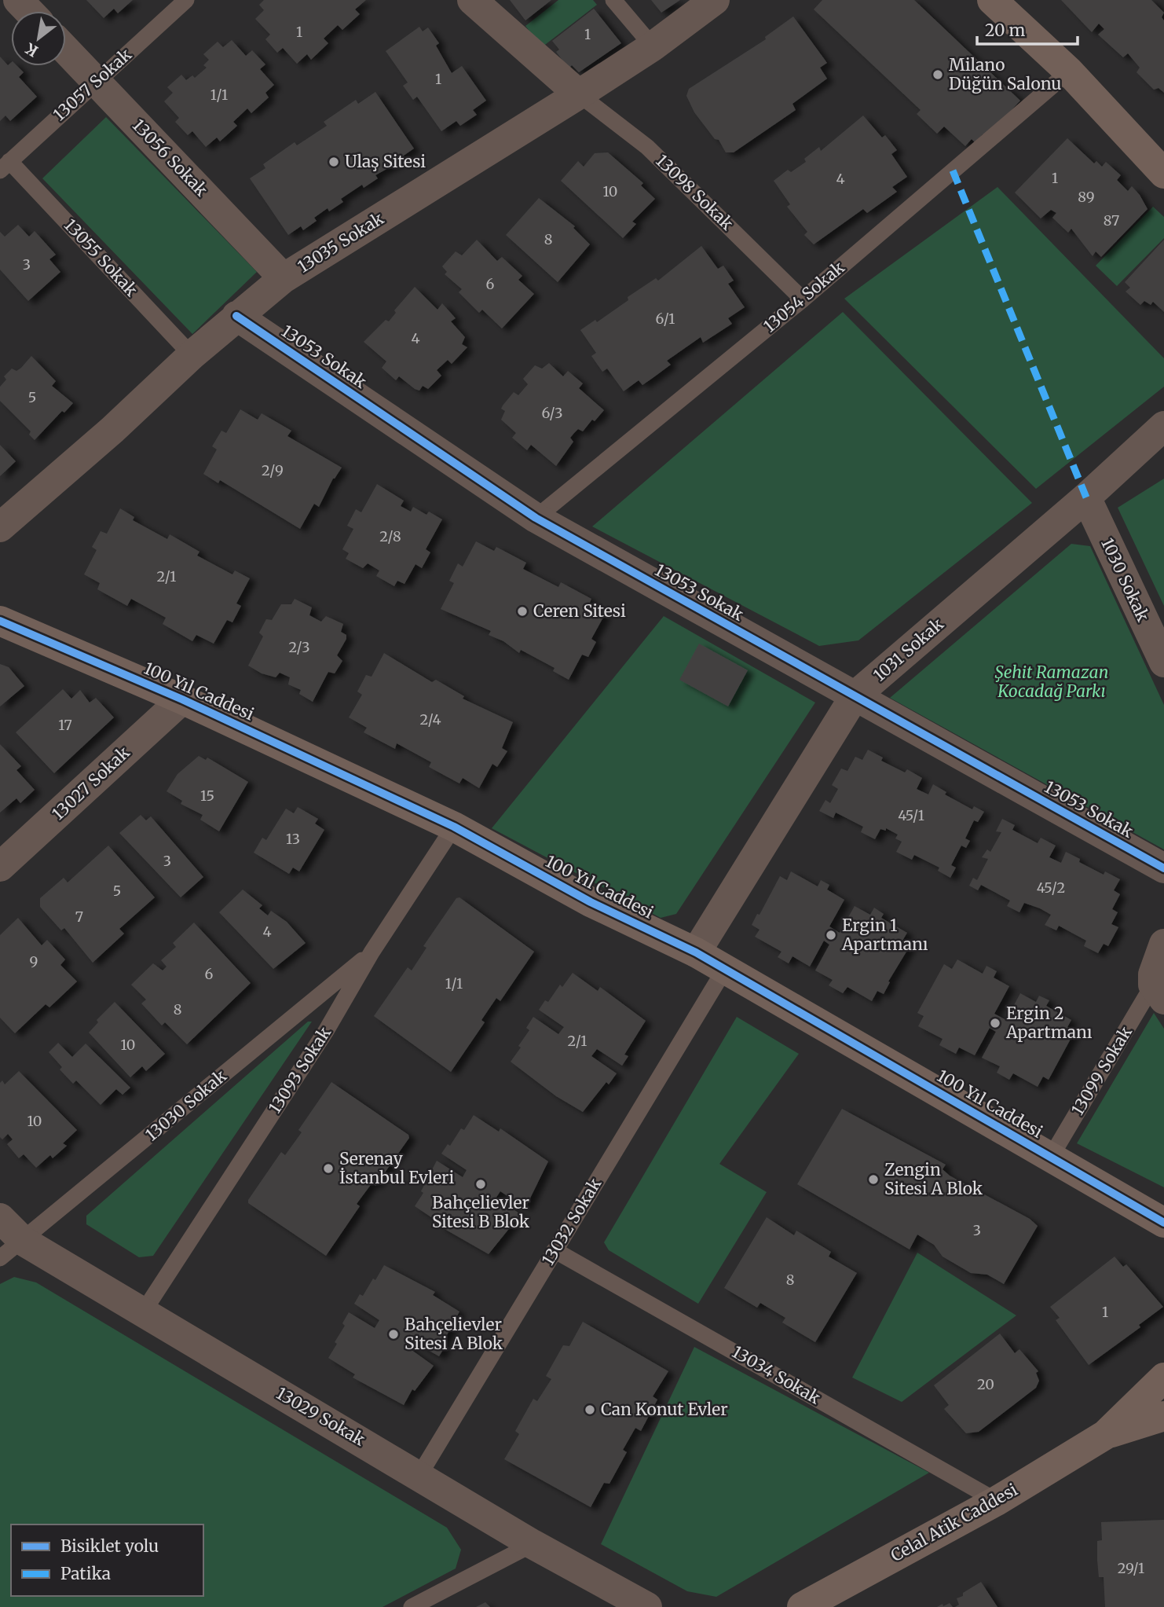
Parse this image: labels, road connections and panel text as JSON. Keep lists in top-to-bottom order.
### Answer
{
  "streets": {
    "street": [
      "13056 Sokak",
      "13035 Sokak",
      "13053 Sokak",
      "1030 Sokak",
      "1031 Sokak",
      "100 Yıl Caddesi",
      "13027 Sokak",
      "13029 Sokak",
      "Celal Atik Caddesi"
    ],
    "lane": [
      "13057 Sokak",
      "13098 Sokak",
      "13055 Sokak",
      "13054 Sokak",
      "13093 Sokak",
      "13099 Sokak",
      "13030 Sokak",
      "13032 Sokak",
      "13034 Sokak"
    ]
  },
  "crossings": [
    ["13057 Sokak", "13056 Sokak"],
    ["13057 Sokak", "13055 Sokak"],
    ["13056 Sokak", "13035 Sokak"],
    ["13098 Sokak", "13035 Sokak"],
    ["13098 Sokak", "13054 Sokak"],
    ["13035 Sokak", "13055 Sokak"],
    ["13035 Sokak", "13053 Sokak"],
    ["13054 Sokak", "13053 Sokak"],
    ["13053 Sokak", "1031 Sokak"],
    ["1030 Sokak", "1031 Sokak"],
    ["1031 Sokak", "100 Yıl Caddesi"],
    ["100 Yıl Caddesi", "13027 Sokak"],
    ["100 Yıl Caddesi", "13093 Sokak"],
    ["100 Yıl Caddesi", "13099 Sokak"],
    ["100 Yıl Caddesi", "13032 Sokak"],
    ["13093 Sokak", "13030 Sokak"],
    ["13093 Sokak", "13029 Sokak"],
    ["13030 Sokak", "13029 Sokak"],
    ["13032 Sokak", "13034 Sokak"],
    ["13032 Sokak", "13029 Sokak"],
    ["13034 Sokak", "Celal Atik Caddesi"]
  ],
  "parks": ["Şehit Ramazan Kocadağ Parkı"],
  "places": [
    "Milano Düğün Salonu",
    "Ulaş Sitesi",
    "Ceren Sitesi",
    "Ergin 1 Apartmanı",
    "Ergin 2 Apartmanı",
    "Serenay İstanbul Evleri",
    "Zengin Sitesi A Blok",
    "Bahçelievler Sitesi B Blok",
    "Bahçelievler Sitesi A Blok",
    "Can Konut Evler"
  ],
  "house_numbers": [
    "1",
    "1",
    "1",
    "1/1",
    "1",
    "4",
    "10",
    "89",
    "87",
    "8",
    "3",
    "6",
    "6/1",
    "4",
    "5",
    "6/3",
    "2/9",
    "2/8",
    "2/1",
    "2/3",
    "2/4",
    "17",
    "15",
    "45/1",
    "13",
    "3",
    "45/2",
    "5",
    "7",
    "4",
    "9",
    "6",
    "1/1",
    "8",
    "2/1",
    "10",
    "10",
    "3",
    "8",
    "1",
    "20",
    "29/1"
  ],
  "legend": ["Bisiklet yolu", "Patika"],
  "scale_bar": "20 m",
  "north": "bottom left"
}
